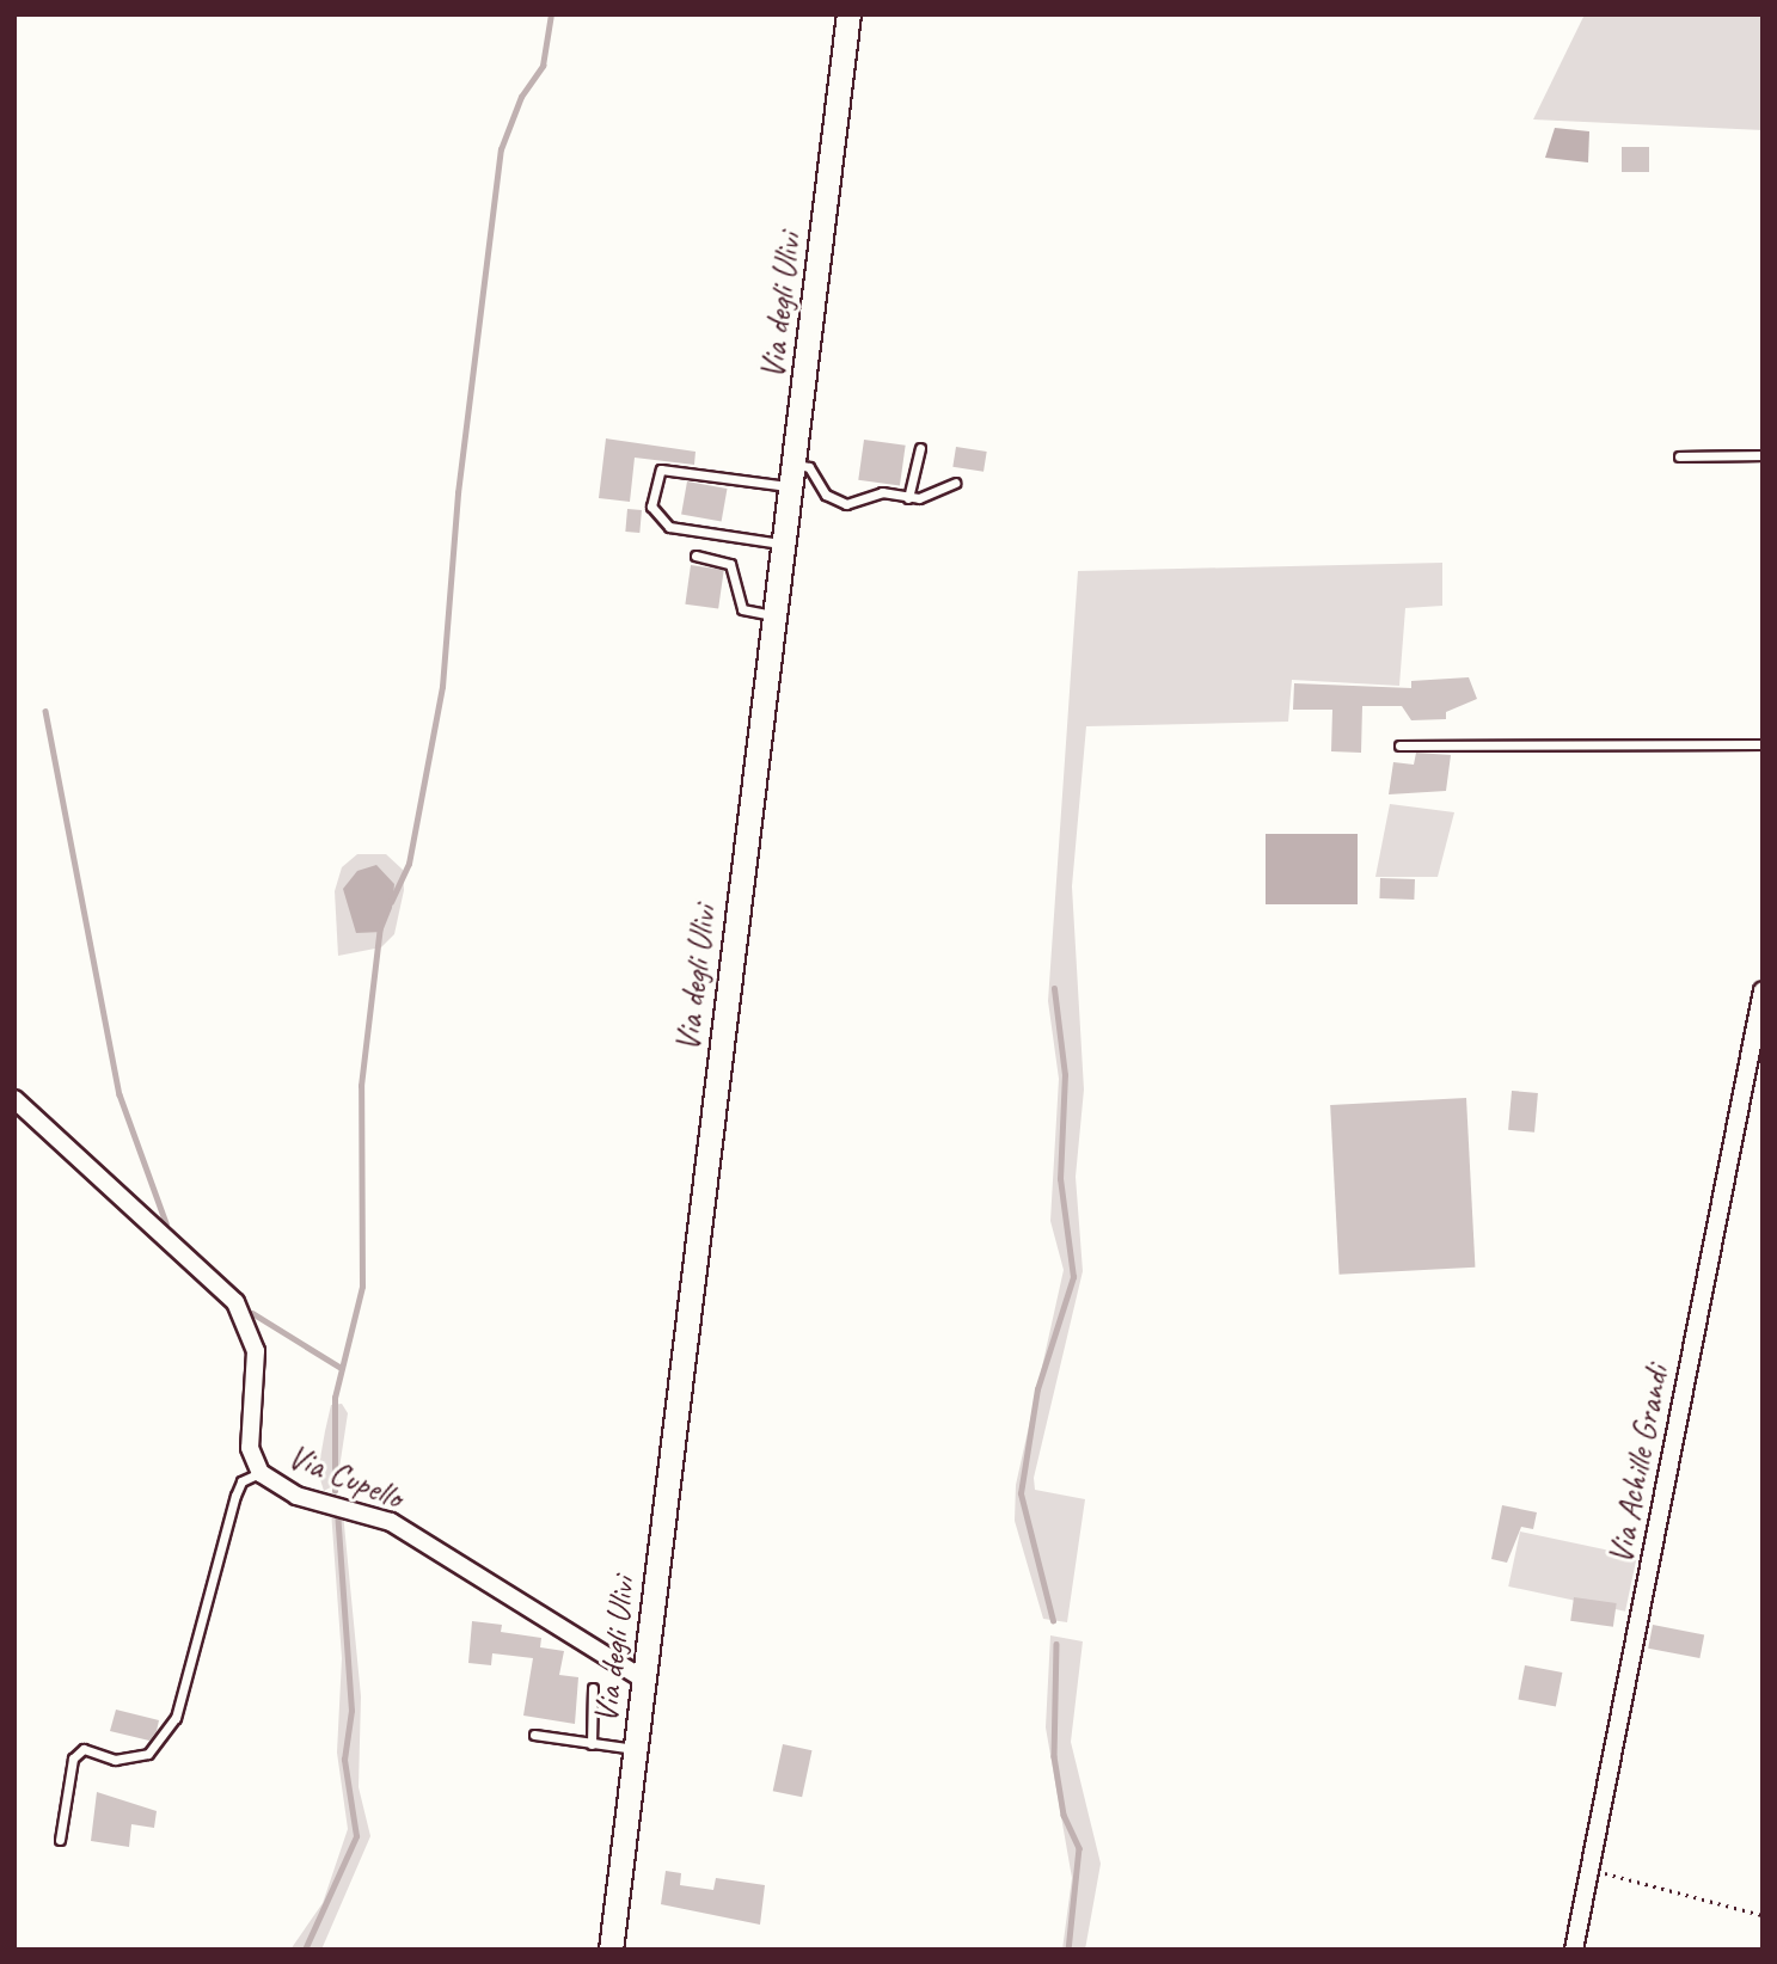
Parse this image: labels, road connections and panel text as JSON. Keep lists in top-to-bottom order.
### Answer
{
  "streets": {
    "street": ["Via degli Ulivi", "Via Achille Grandi", "Via Cupello"]
  },
  "crossings": [
    ["Via degli Ulivi", "Via Cupello"]
  ]
}
